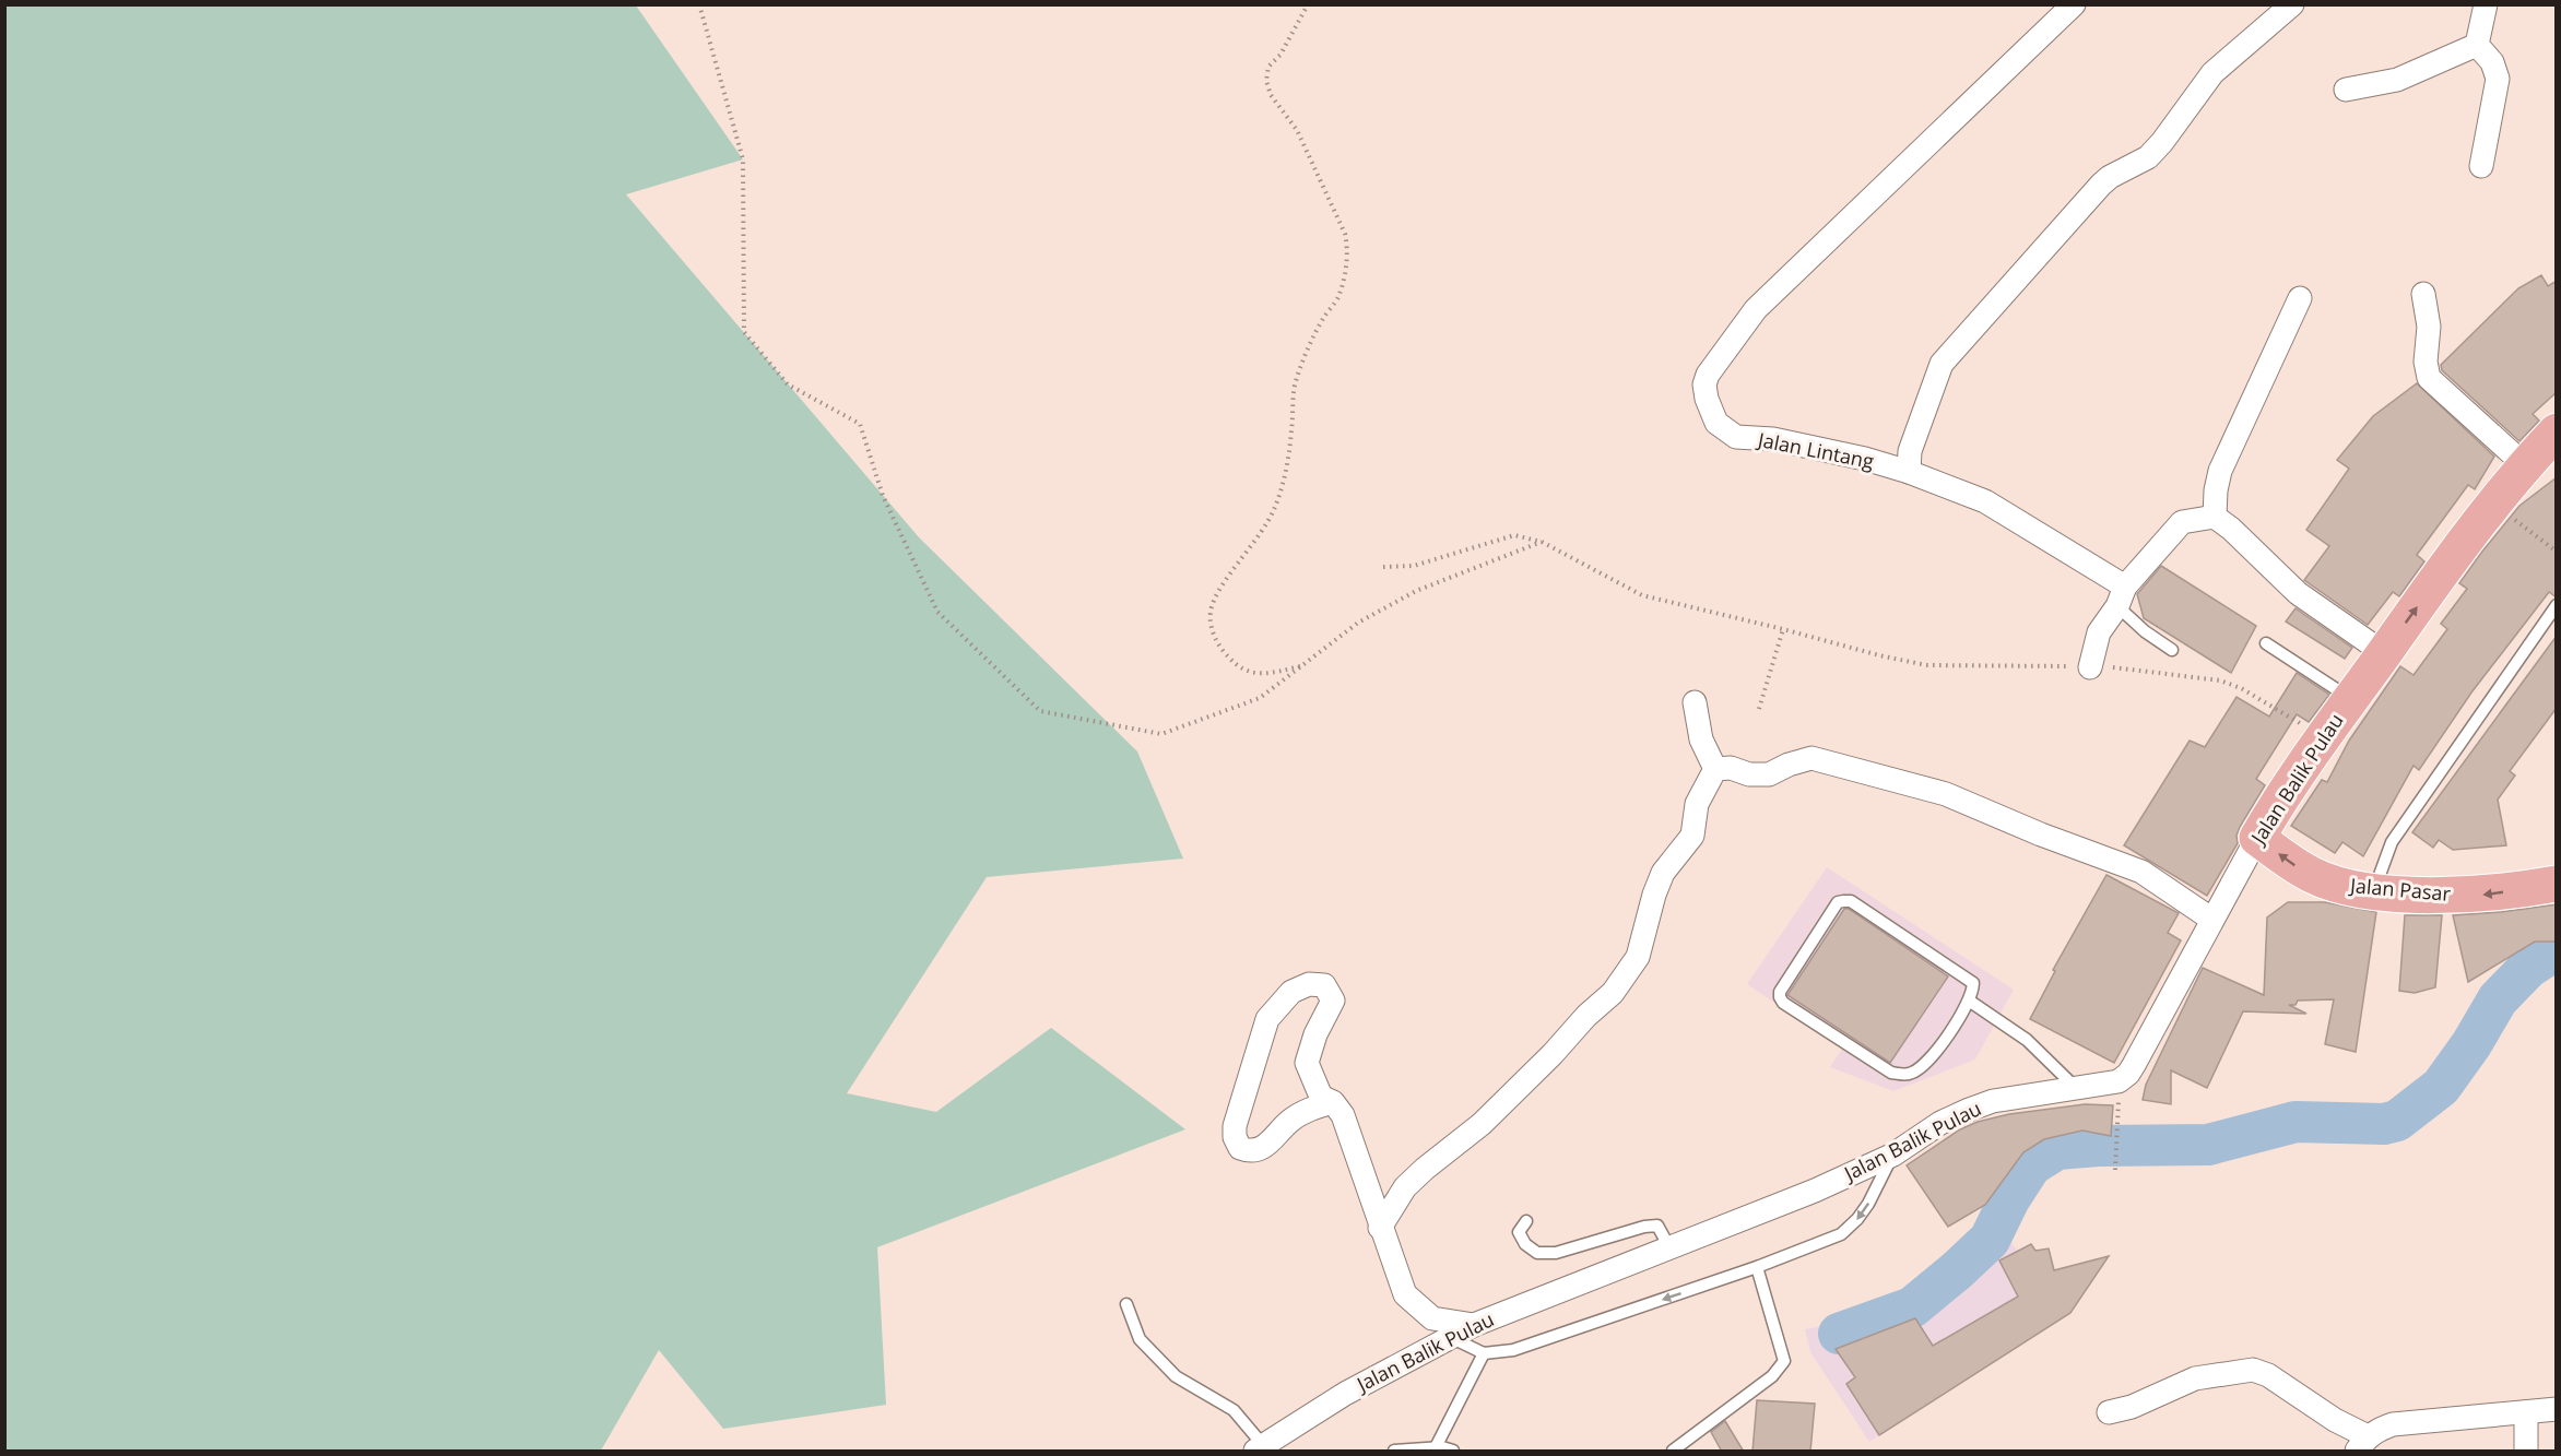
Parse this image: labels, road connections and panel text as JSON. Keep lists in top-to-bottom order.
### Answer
{
  "streets": {
    "main road": ["Jalan Balik Pulau", "Jalan Pasar"],
    "street": ["Jalan Lintang"]
  },
  "crossings": [
    ["Jalan Balik Pulau", "Jalan Pasar"]
  ],
  "one_way": ["Jalan Pasar"]
}
